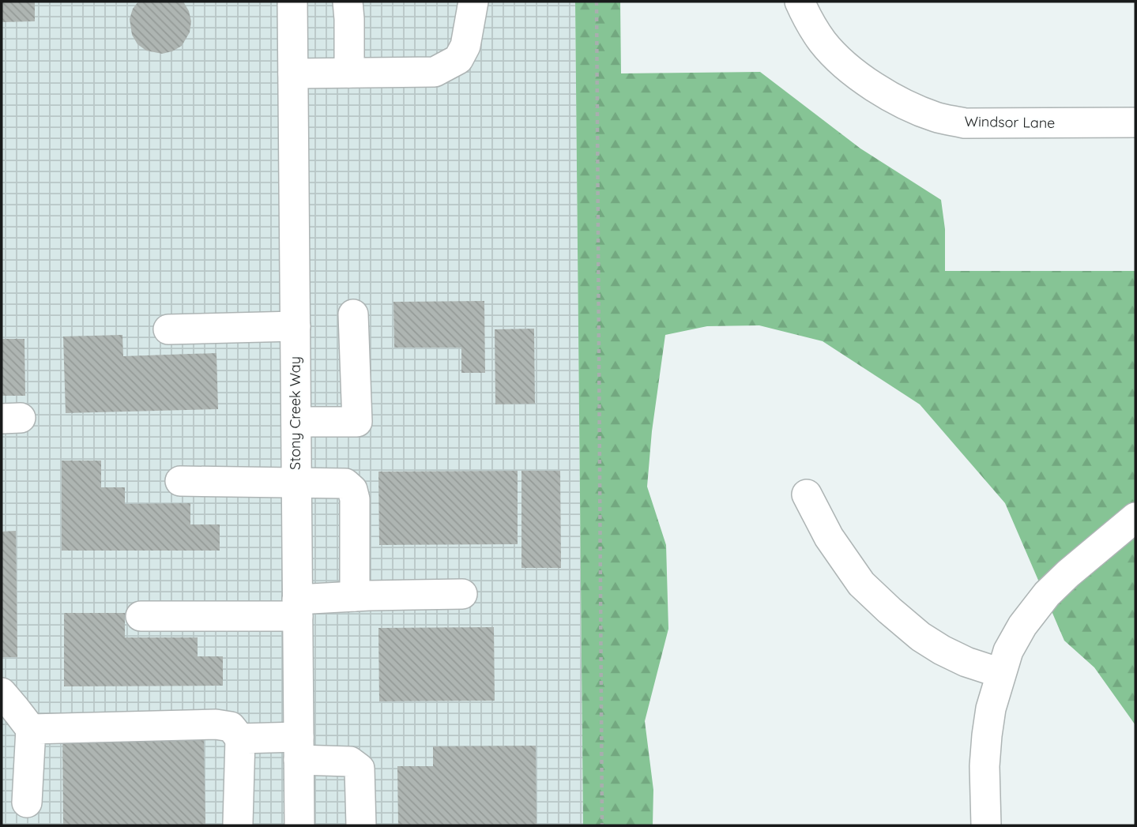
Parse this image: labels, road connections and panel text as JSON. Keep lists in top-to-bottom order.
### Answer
{
  "streets": {
    "street": ["Windsor Lane", "Stony Creek Way"]
  }
}
